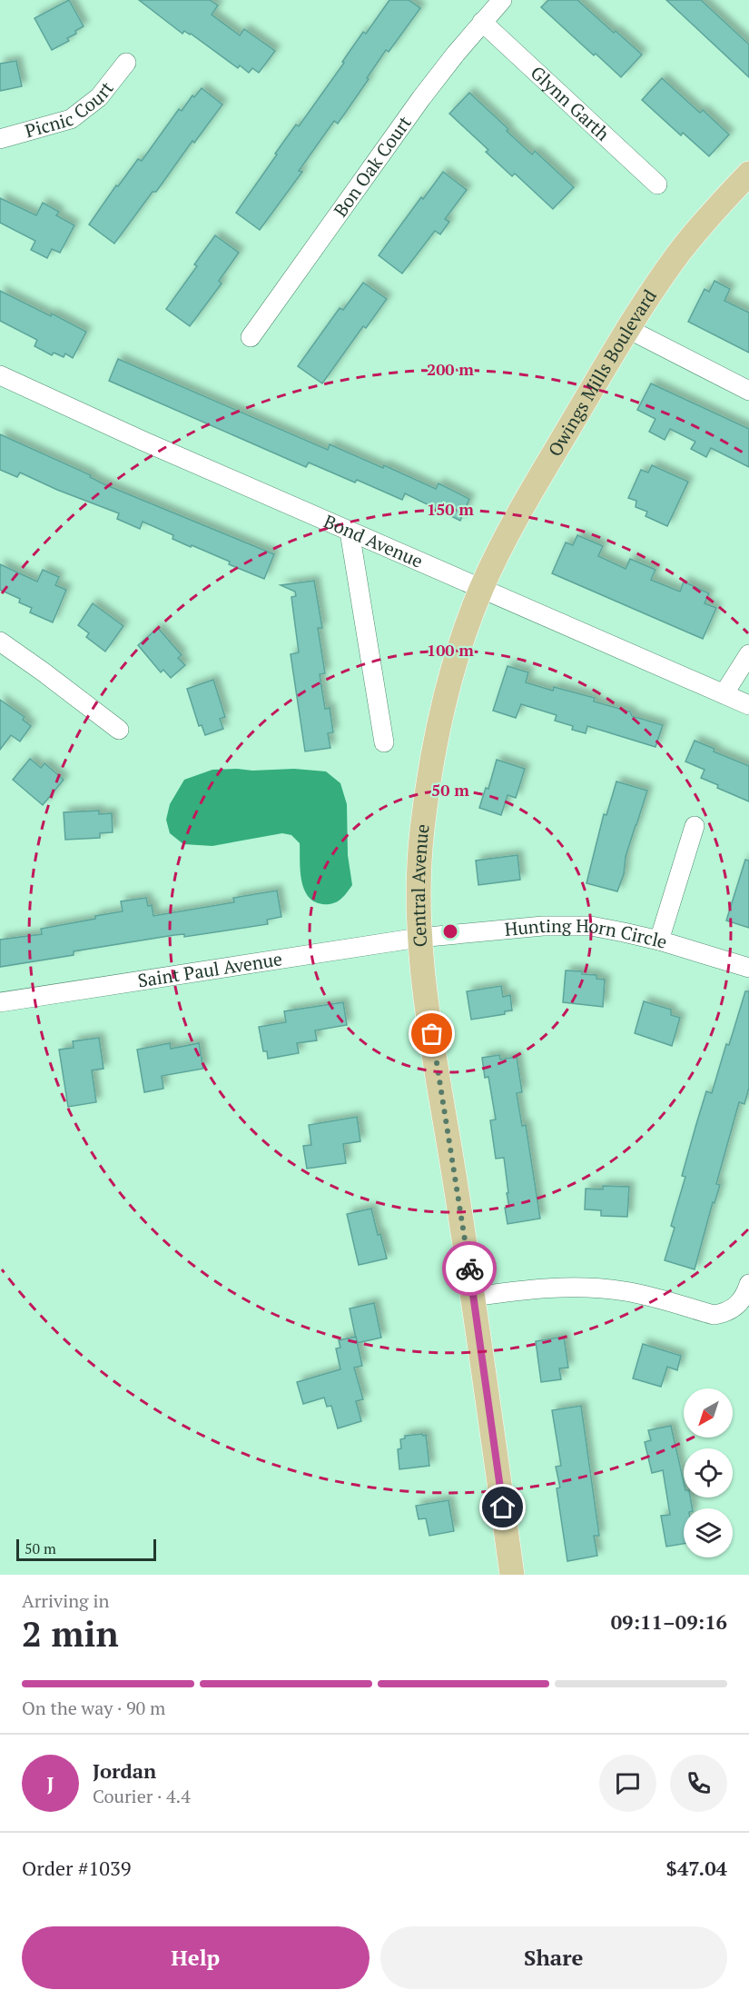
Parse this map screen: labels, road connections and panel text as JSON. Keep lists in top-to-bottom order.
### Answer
{
  "streets": {
    "main road": ["Owings Mills Boulevard", "Central Avenue"],
    "street": [
      "Glynn Garth",
      "Picnic Court",
      "Bon Oak Court",
      "Bond Avenue",
      "Hunting Horn Circle",
      "Saint Paul Avenue"
    ]
  },
  "crossings": [
    ["Glynn Garth", "Bon Oak Court"],
    ["Owings Mills Boulevard", "Bond Avenue"],
    ["Owings Mills Boulevard", "Central Avenue"],
    ["Bond Avenue", "Central Avenue"],
    ["Central Avenue", "Hunting Horn Circle"],
    ["Central Avenue", "Saint Paul Avenue"],
    ["Hunting Horn Circle", "Saint Paul Avenue"]
  ],
  "scale_bar": "50 m",
  "north": "bottom left",
  "page": {
    "scale": "50 m",
    "heading": ["2 min", "Arriving in", "09:11–09:16"],
    "panel": [
      "Jordan",
      "Courier · 4.4",
      "Order #1039",
      "$47.04"
    ],
    "bar": "On the way · 90 m",
    "round": "J",
    "buttons": ["Help", "Share"]
  },
  "rings": [
    "200 m",
    "150 m",
    "100 m",
    "50 m"
  ]
}
